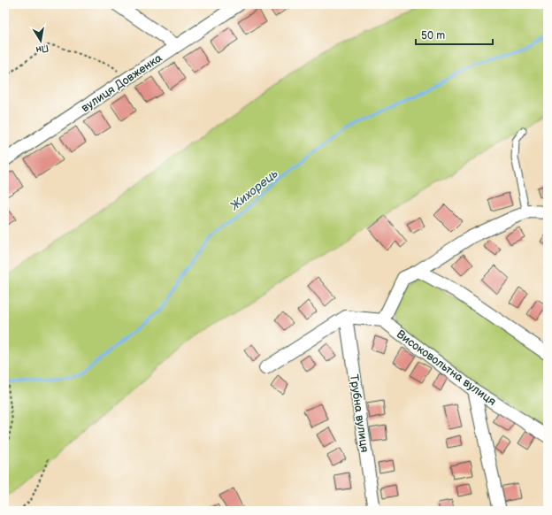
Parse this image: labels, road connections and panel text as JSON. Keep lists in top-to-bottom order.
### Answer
{
  "streets": {
    "street": ["вулиця Довженка", "Високовольтна вулиця", "Трубна вулиця"]
  },
  "water": ["Жихорець"],
  "scale_bar": "50 m",
  "north": "bottom"
}
